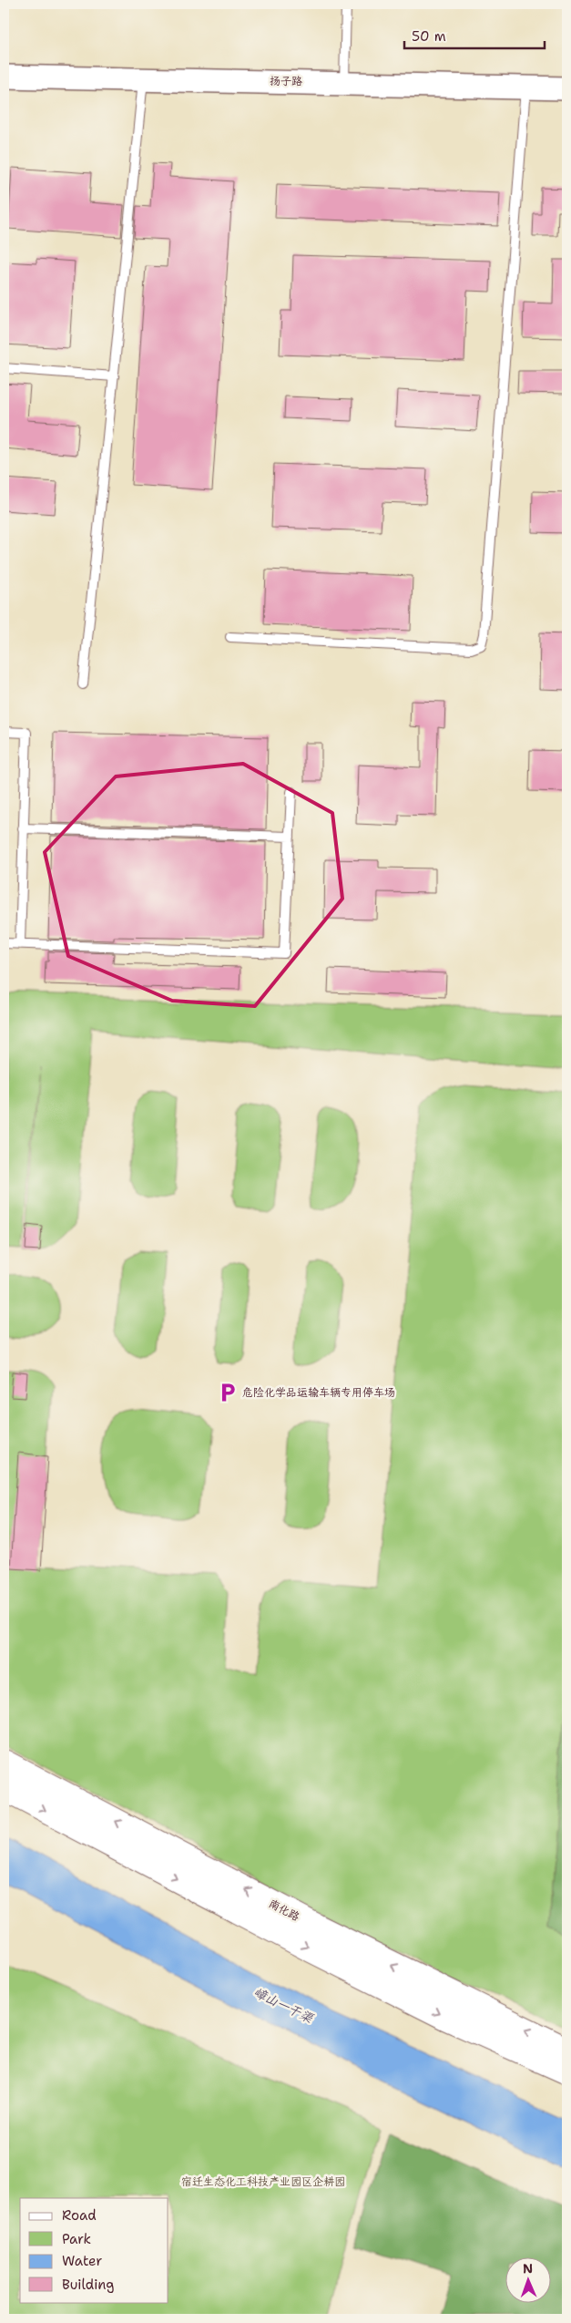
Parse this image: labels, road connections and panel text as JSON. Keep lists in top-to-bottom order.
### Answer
{
  "streets": {
    "main road": ["南化路"],
    "street": ["扬子路"]
  },
  "water": ["嶂山一干渠"],
  "parks": ["宿迁生态化工科技产业园区企耕园"],
  "places": {
    "parking": ["危险化学品运输车辆专用停车场"]
  },
  "legend": [
    "Road",
    "Park",
    "Water",
    "Building"
  ],
  "scale_bar": "50 m",
  "north": "top"
}
